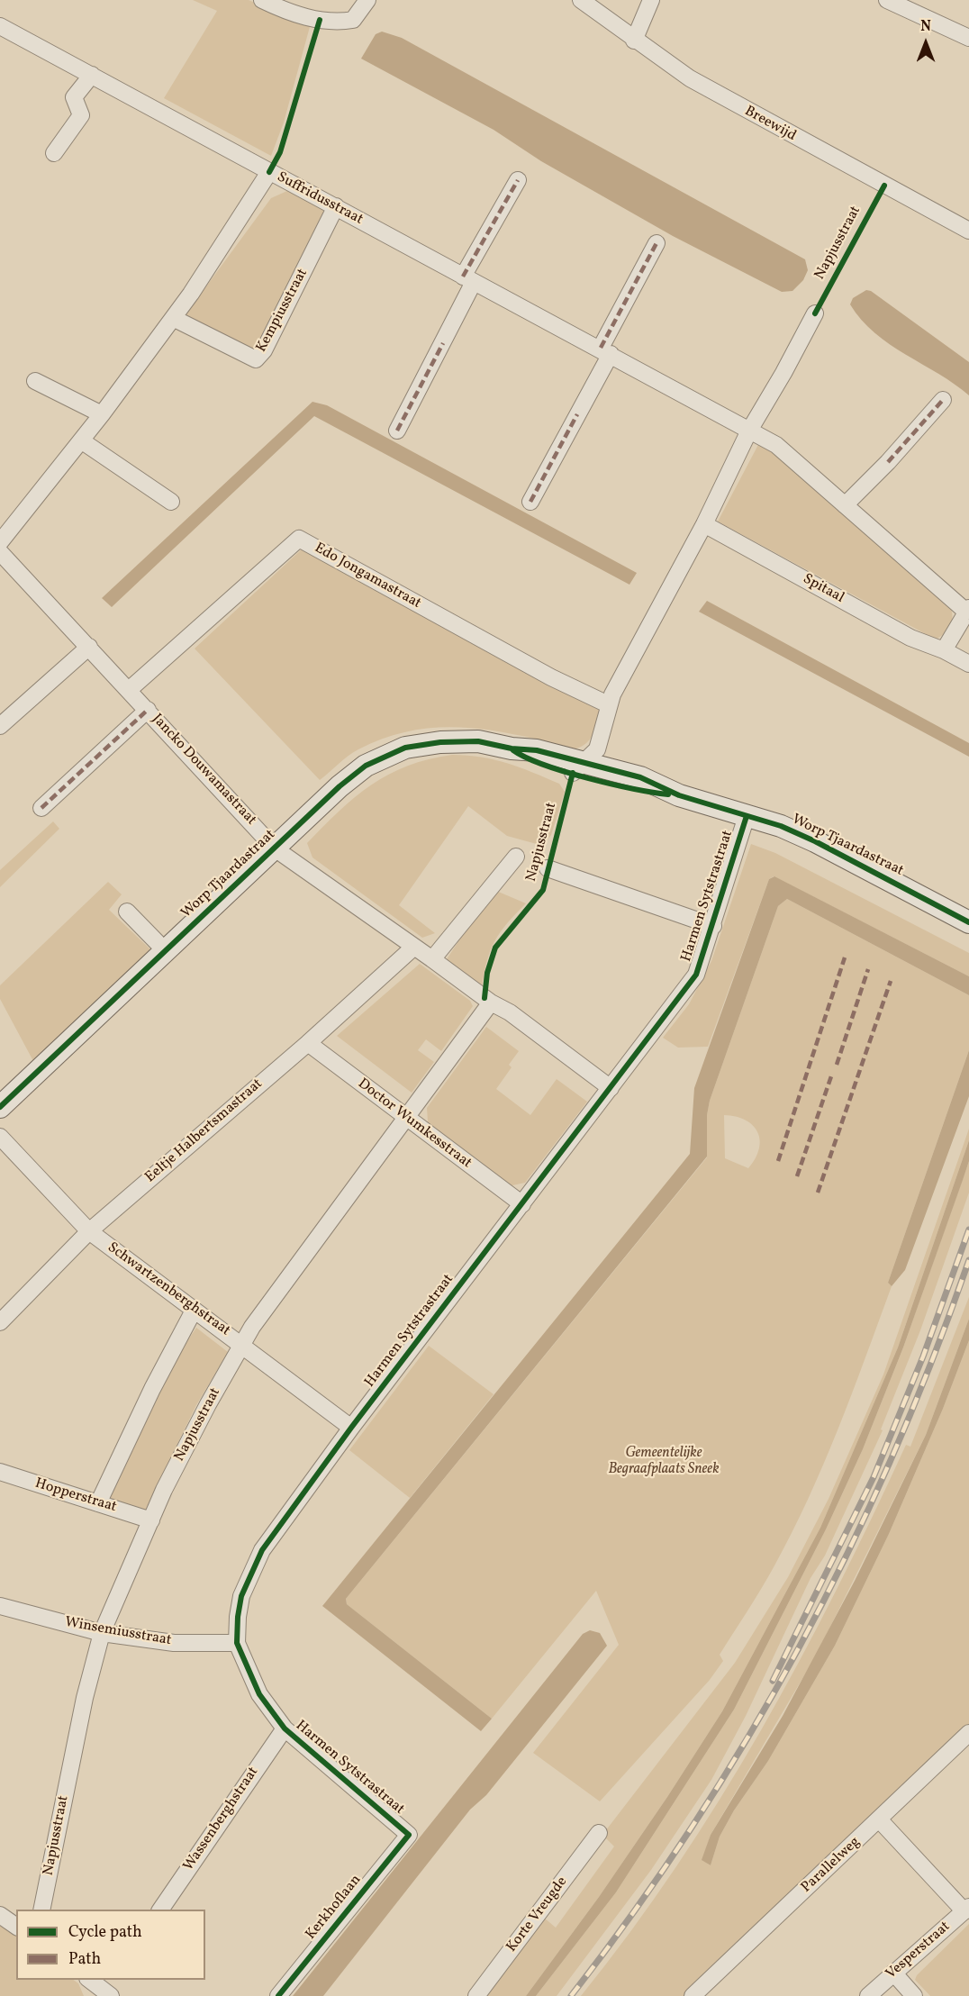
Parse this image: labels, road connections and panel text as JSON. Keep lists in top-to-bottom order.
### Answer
{
  "streets": {
    "main road": ["Worp Tjaardastraat"],
    "street": [
      "Breewijd",
      "Suffridusstraat",
      "Napjusstraat",
      "Kempiusstraat",
      "Edo Jongamastraat",
      "Spitaal",
      "Jancko Douwamastraat",
      "Harmen Sytstrastraat",
      "Doctor Wumkesstraat",
      "Eeltje Halbertsmastraat",
      "Schwartzenberghstraat",
      "Hopperstraat",
      "Winsemiusstraat",
      "Wassenberghstraat",
      "Parallelweg",
      "Kerkhoflaan",
      "Korte Vreugde",
      "Vesperstraat"
    ]
  },
  "crossings": [
    ["Suffridusstraat", "Kempiusstraat"],
    ["Napjusstraat", "Jancko Douwamastraat"],
    ["Napjusstraat", "Doctor Wumkesstraat"],
    ["Napjusstraat", "Schwartzenberghstraat"],
    ["Napjusstraat", "Hopperstraat"],
    ["Napjusstraat", "Winsemiusstraat"],
    ["Edo Jongamastraat", "Jancko Douwamastraat"],
    ["Jancko Douwamastraat", "Worp Tjaardastraat"],
    ["Jancko Douwamastraat", "Eeltje Halbertsmastraat"],
    ["Worp Tjaardastraat", "Harmen Sytstrastraat"],
    ["Harmen Sytstrastraat", "Doctor Wumkesstraat"],
    ["Harmen Sytstrastraat", "Schwartzenberghstraat"],
    ["Harmen Sytstrastraat", "Winsemiusstraat"],
    ["Harmen Sytstrastraat", "Wassenberghstraat"],
    ["Harmen Sytstrastraat", "Kerkhoflaan"],
    ["Doctor Wumkesstraat", "Eeltje Halbertsmastraat"],
    ["Eeltje Halbertsmastraat", "Schwartzenberghstraat"]
  ],
  "parks": ["Gemeentelijke Begraafplaats Sneek"],
  "legend": ["Cycle path", "Path"],
  "north": "top"
}
